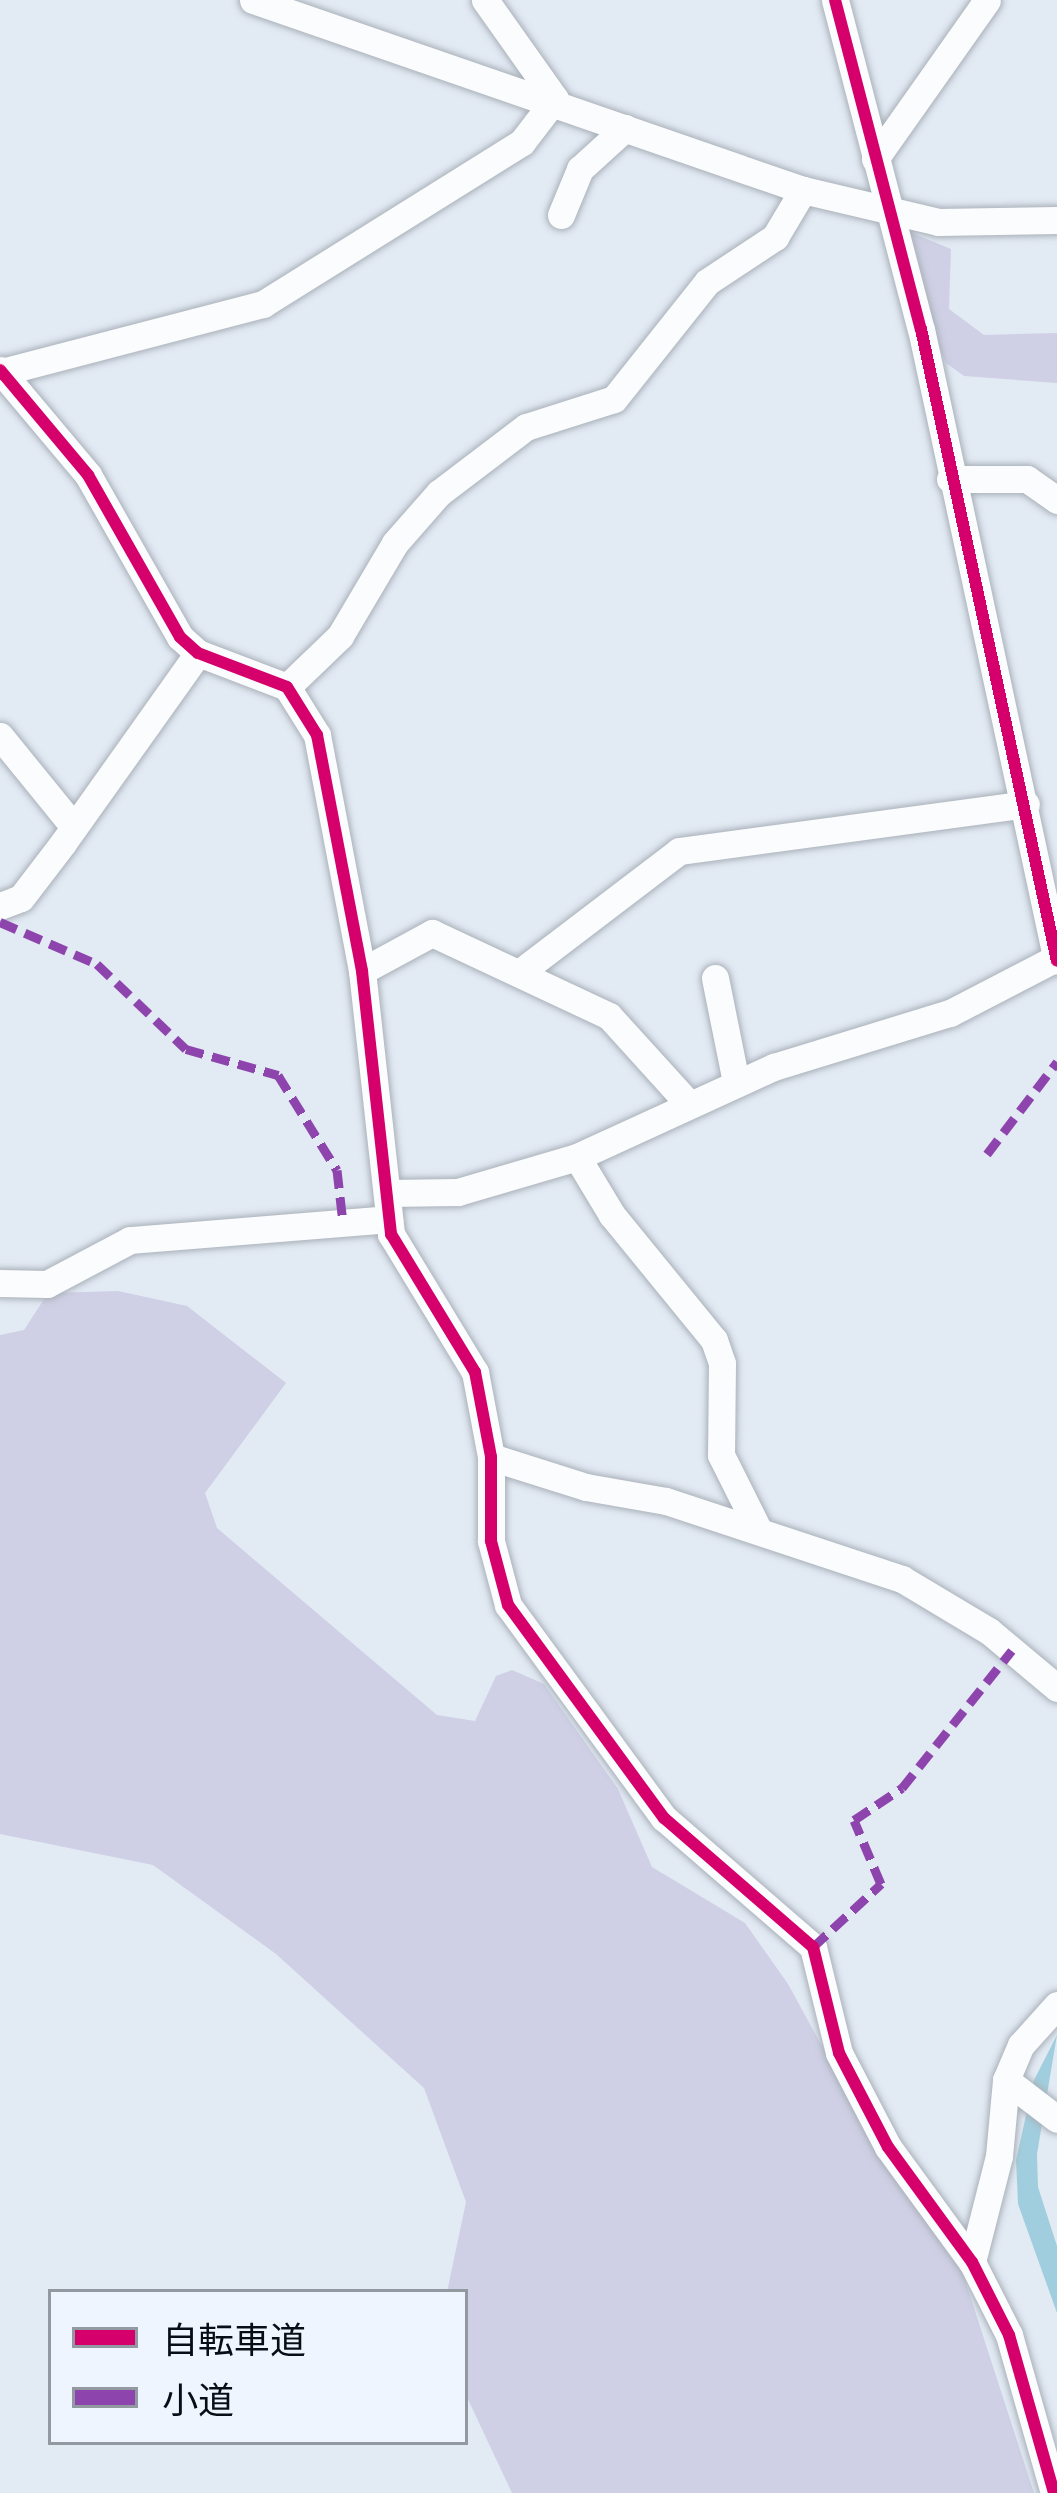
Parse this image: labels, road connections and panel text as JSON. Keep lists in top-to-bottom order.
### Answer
{
  "legend": ["自転車道", "小道"]
}
